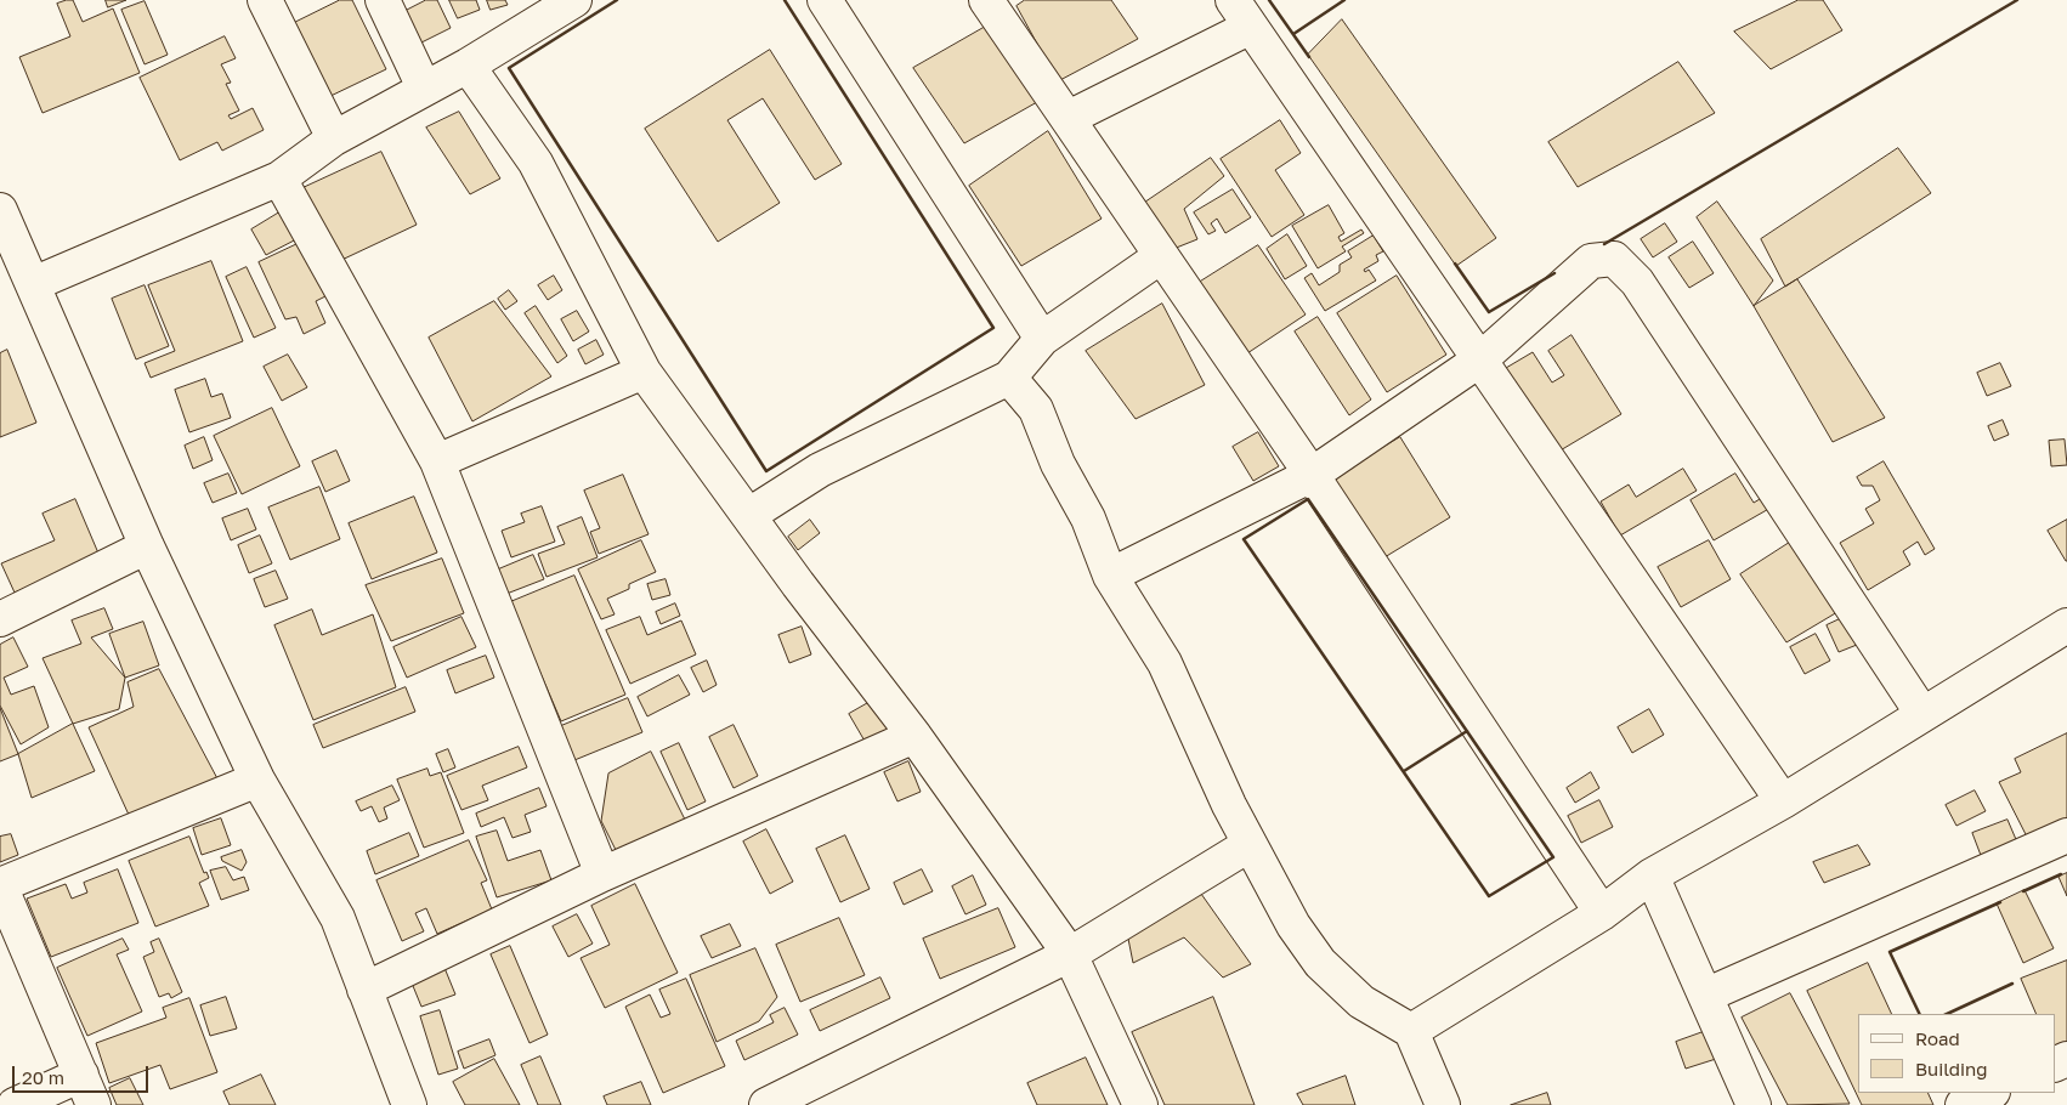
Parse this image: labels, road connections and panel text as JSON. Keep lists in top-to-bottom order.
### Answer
{
  "legend": ["Road", "Building"],
  "scale_bar": "20 m"
}
